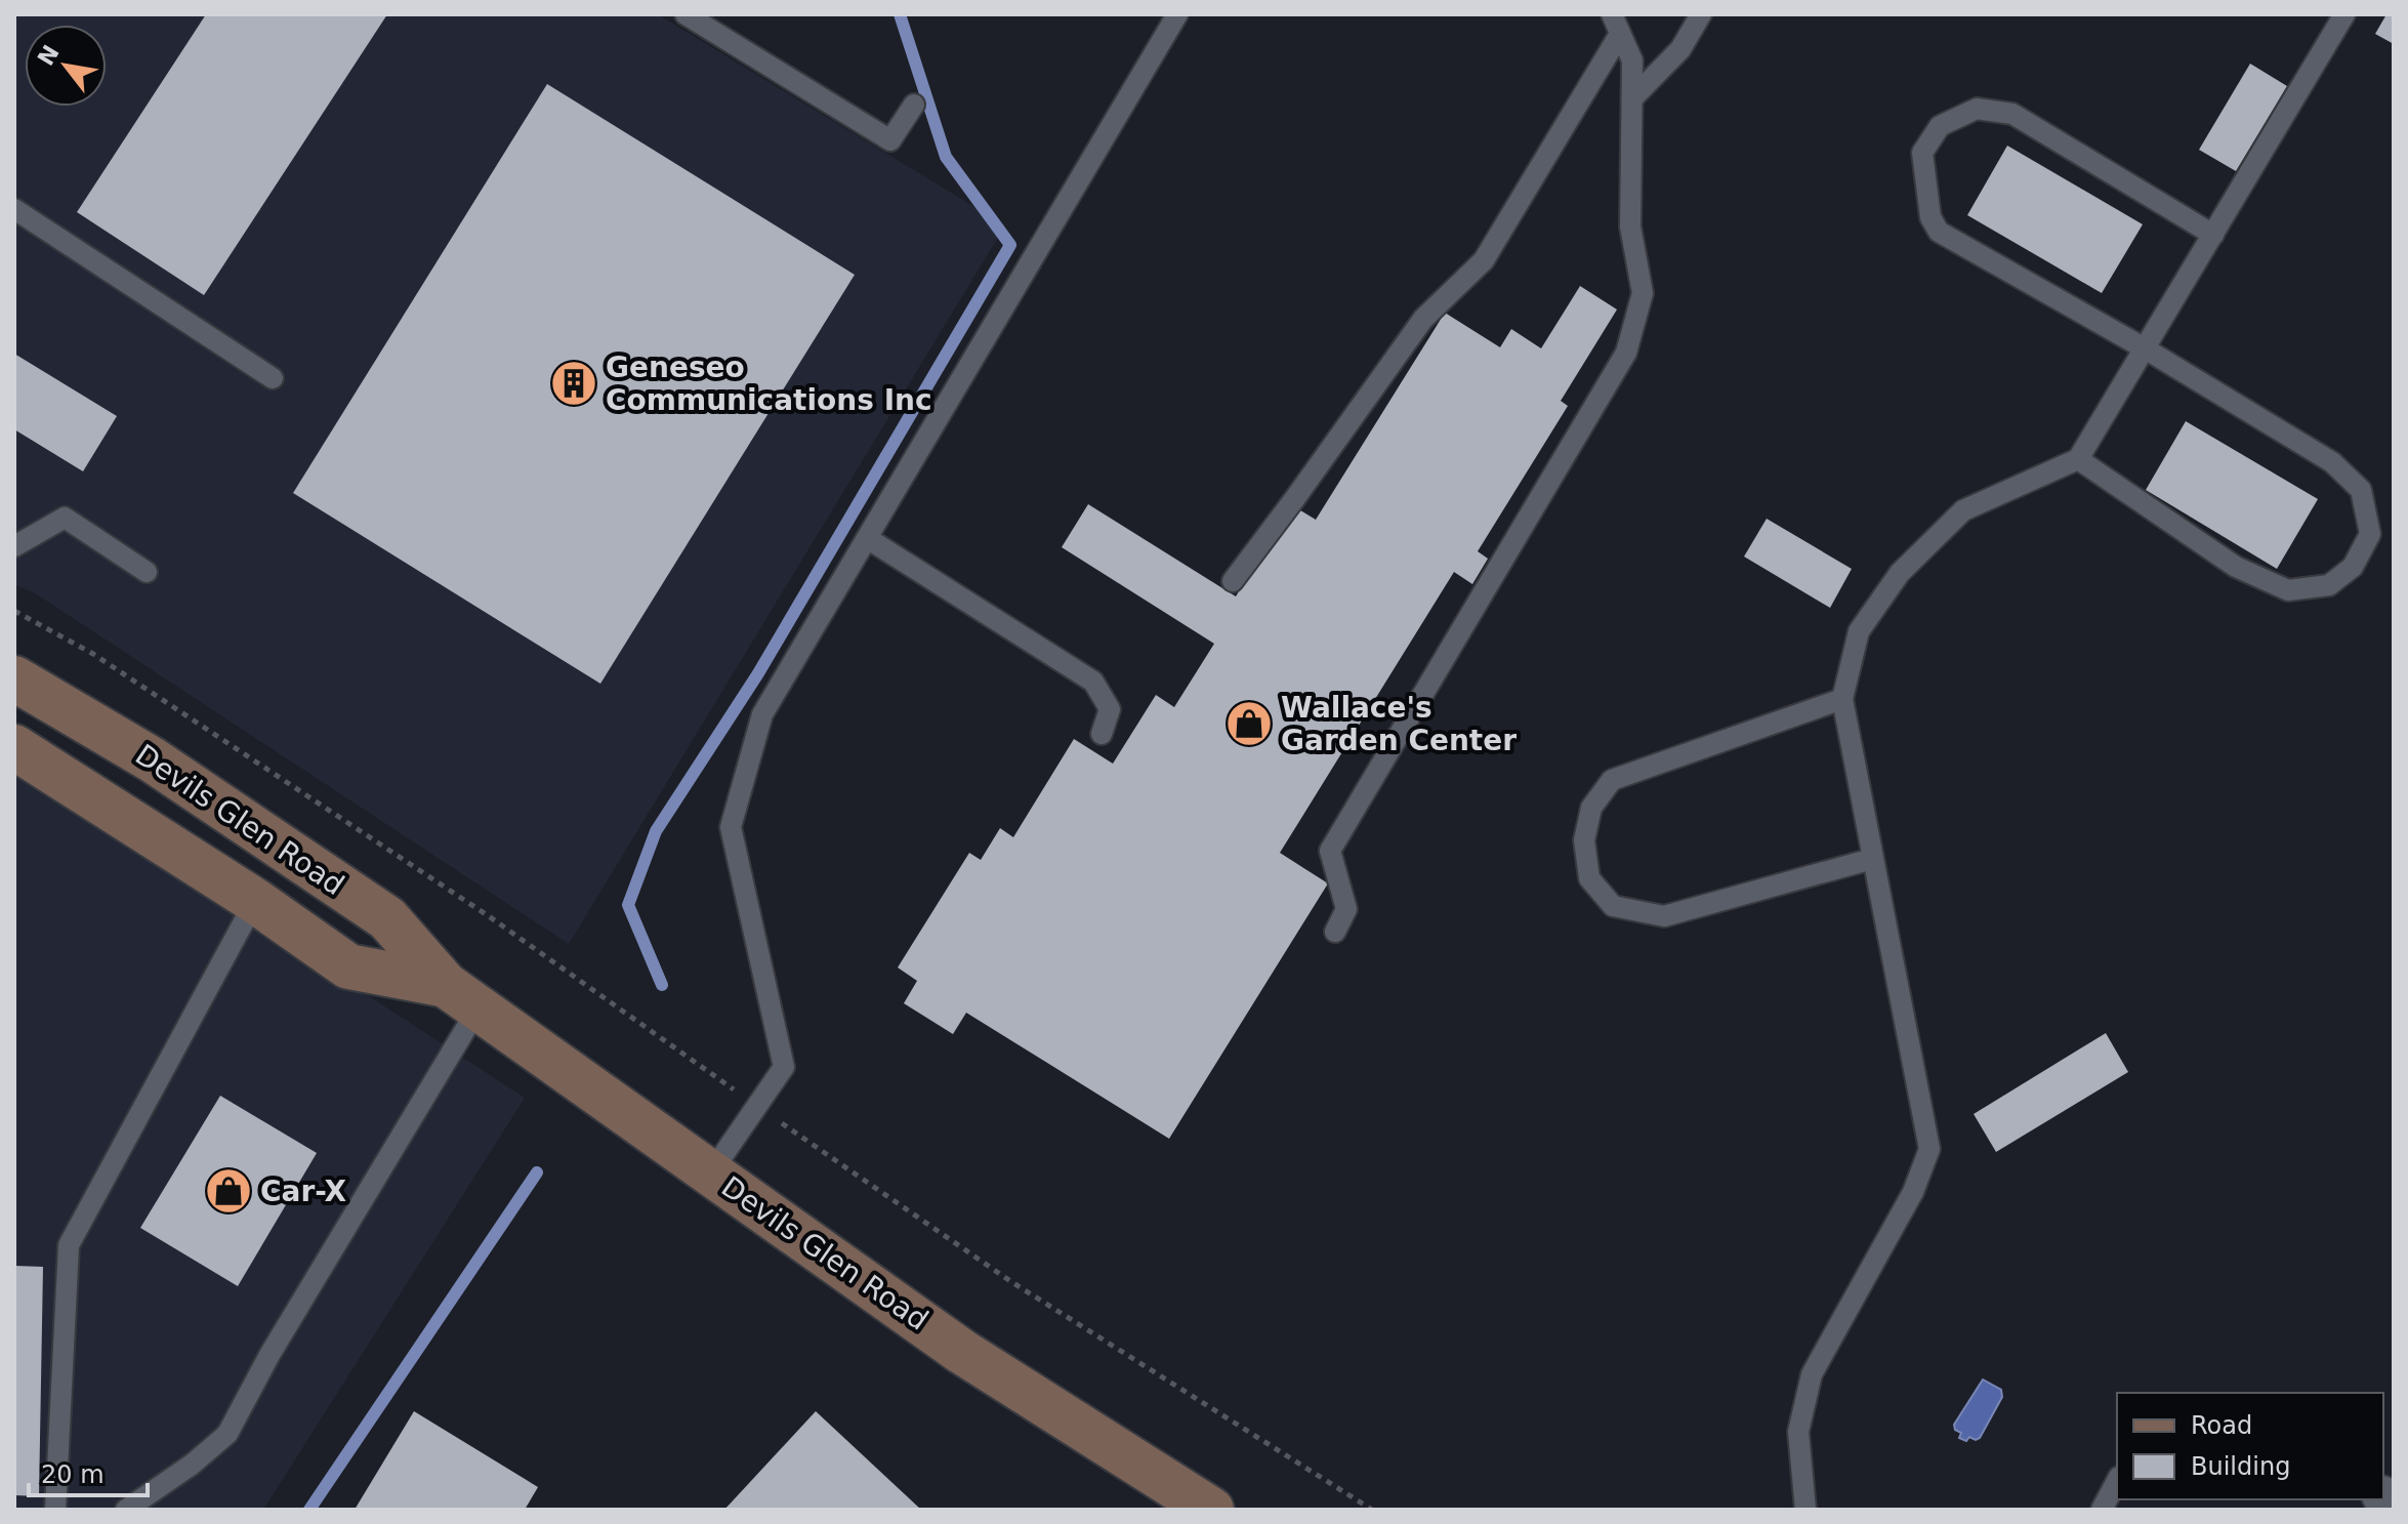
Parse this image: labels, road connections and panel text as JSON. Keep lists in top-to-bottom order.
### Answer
{
  "streets": {
    "main road": ["Devils Glen Road"]
  },
  "places": {
    "building": ["Geneseo Communications Inc"],
    "shop": ["Wallace's Garden Center", "Car-X"]
  },
  "legend": ["Road", "Building"],
  "scale_bar": "20 m",
  "north": "top left"
}
